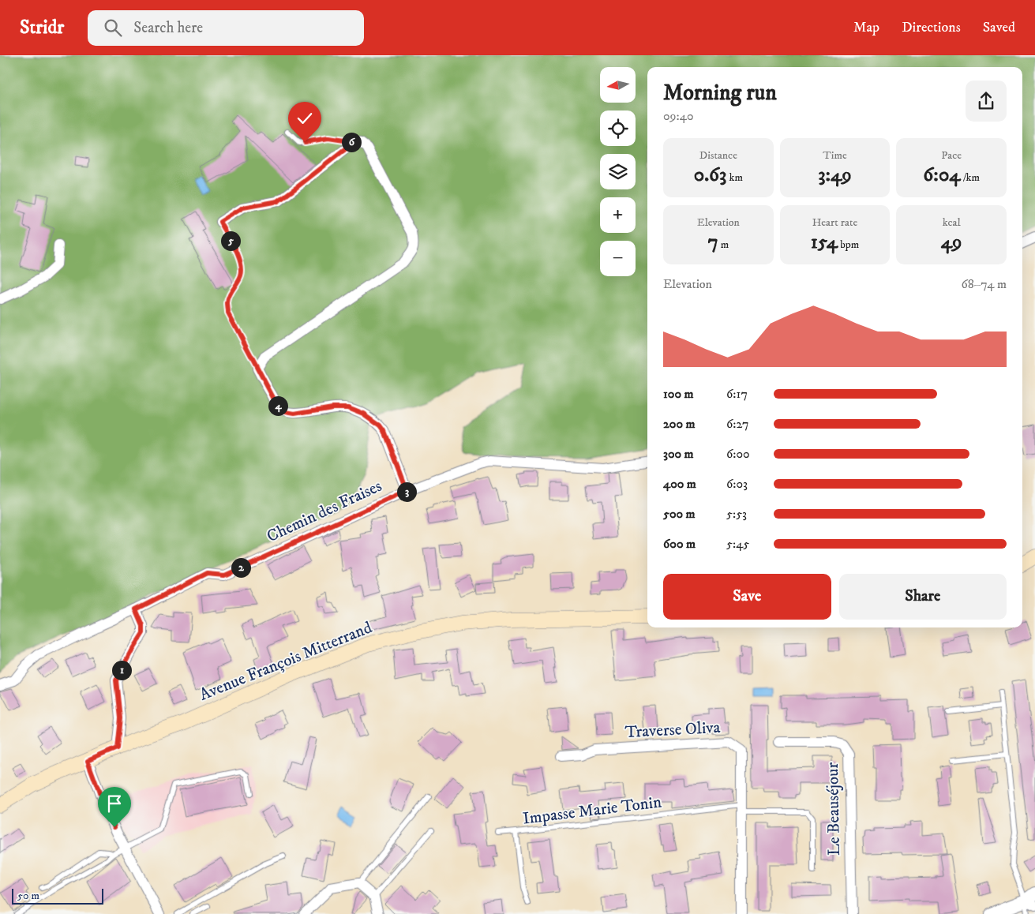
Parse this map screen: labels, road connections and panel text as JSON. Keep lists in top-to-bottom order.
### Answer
{
  "streets": {
    "main road": ["Avenue François Mitterrand"],
    "street": ["Chemin des Fraises", "Traverse Oliva", "Le Beauséjour"],
    "lane": ["Impasse Marie Tonin"]
  },
  "crossings": [
    ["Traverse Oliva", "Impasse Marie Tonin"]
  ],
  "scale_bar": "50 m",
  "north": "left",
  "page": {
    "header": "Stridr",
    "search": "Search here",
    "nav": ["Map", "Directions", "Saved"],
    "map_buttons": ["+", "−"],
    "heading": ["Morning run", "09:40"],
    "pins": [
      "6",
      "5",
      "4",
      "3",
      "2",
      "1"
    ],
    "stats": [
      ["Distance", "0.63 km"],
      ["Time", "3:49"],
      ["Pace", "6:04 /km"],
      ["Elevation", "7 m"],
      ["Heart rate", "154 bpm"],
      ["kcal", "49"]
    ],
    "chart": ["Elevation", "68–74 m"],
    "list": [
      {
        "name": "100 m",
        "note": "6:17"
      },
      {
        "name": "200 m",
        "note": "6:27"
      },
      {
        "name": "300 m",
        "note": "6:00"
      },
      {
        "name": "400 m",
        "note": "6:03"
      },
      {
        "name": "500 m",
        "note": "5:53"
      },
      {
        "name": "600 m",
        "note": "5:45"
      }
    ],
    "buttons": ["Save", "Share"],
    "scale": "50 m"
  }
}
